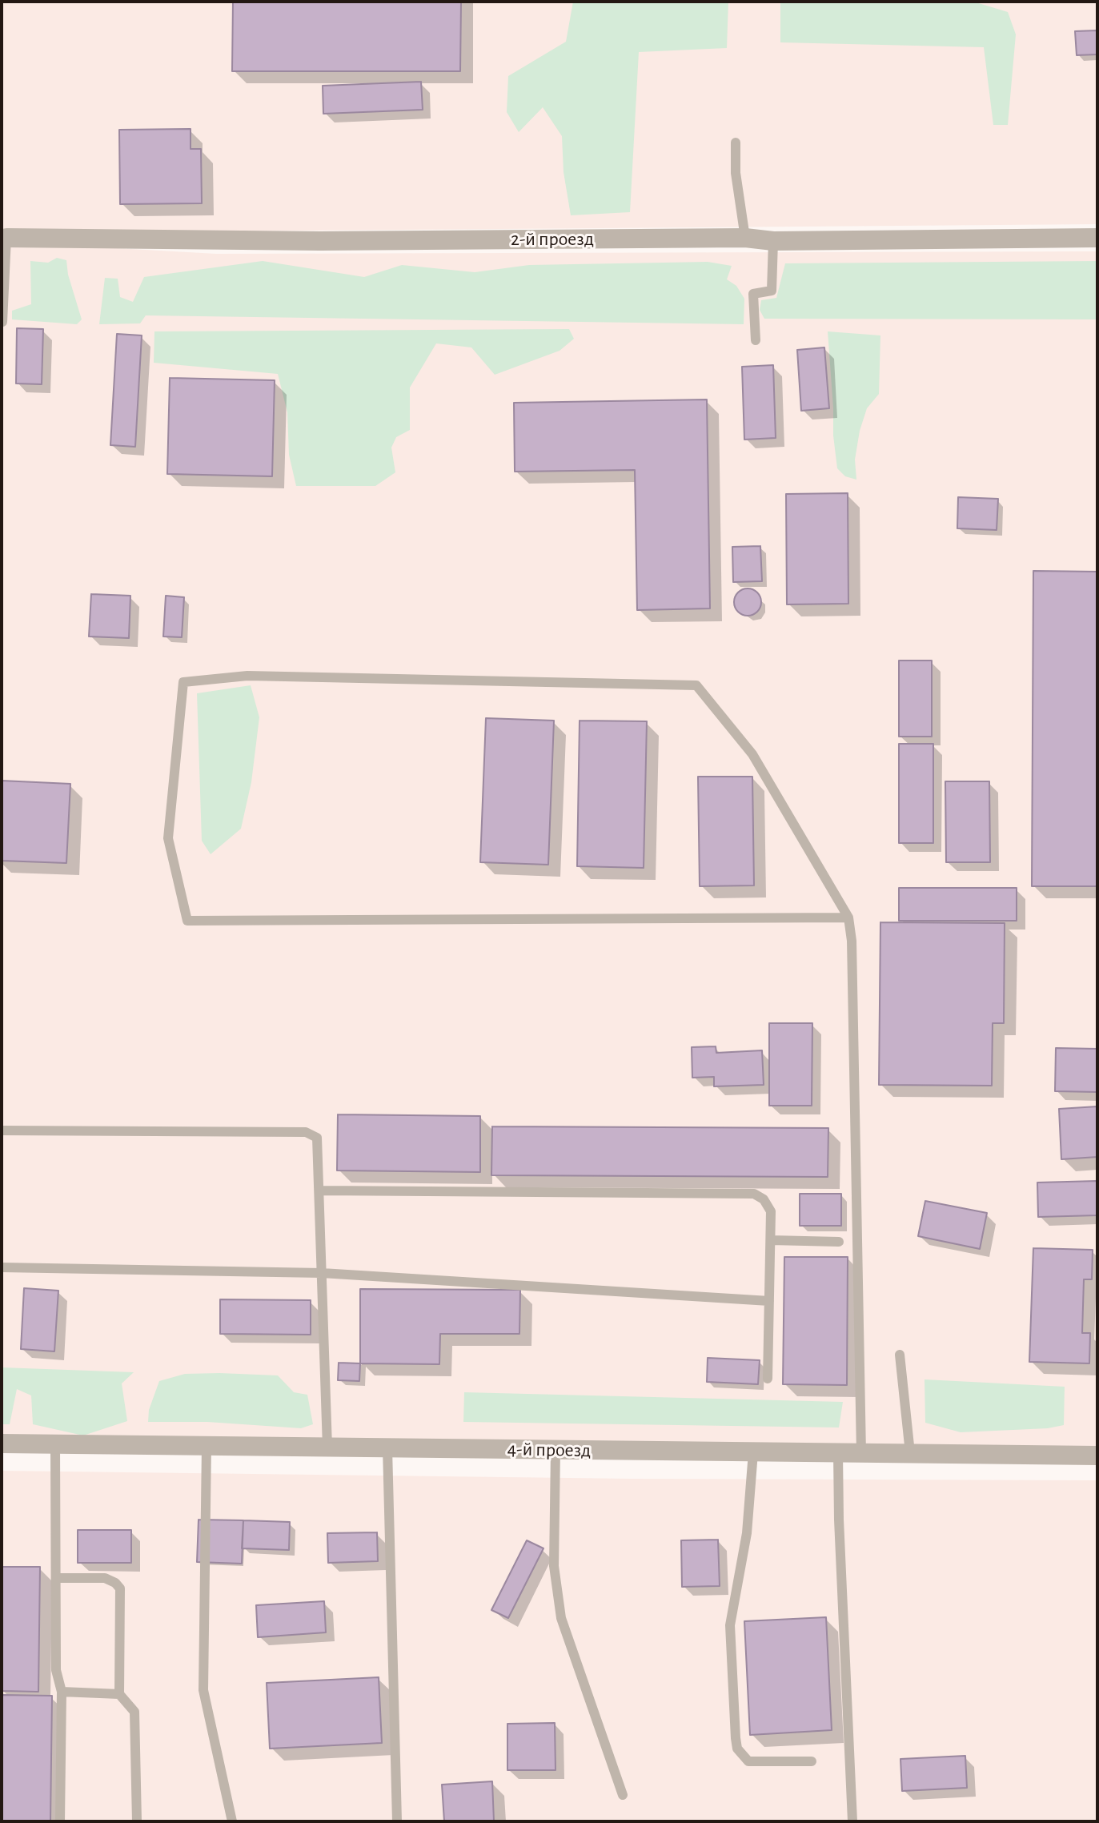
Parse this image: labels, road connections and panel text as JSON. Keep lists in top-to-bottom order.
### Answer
{
  "streets": {
    "street": ["2-й проезд", "4-й проезд"]
  }
}
